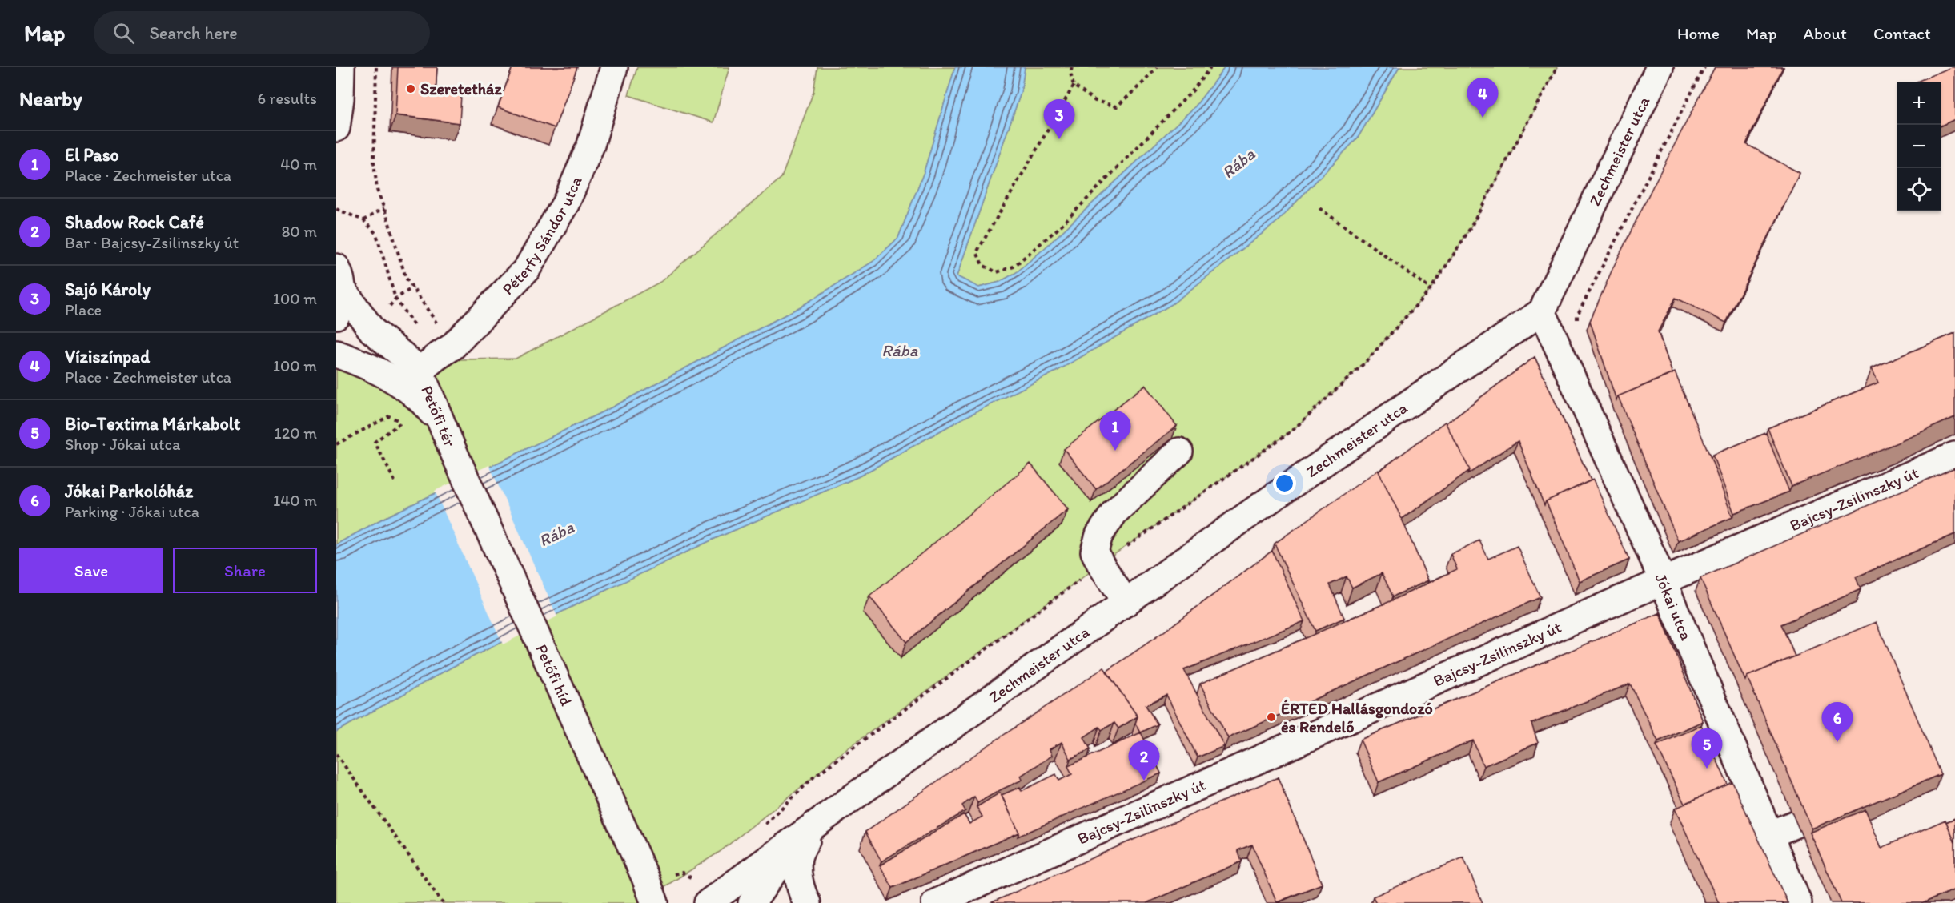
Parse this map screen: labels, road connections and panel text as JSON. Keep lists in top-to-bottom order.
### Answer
{
  "streets": {
    "street": [
      "Zechmeister utca",
      "Péterfy Sándor utca",
      "Petőfi tér",
      "Bajcsy-Zsilinszky út",
      "Jókai utca",
      "Petőfi híd"
    ]
  },
  "crossings": [
    ["Zechmeister utca", "Jókai utca"],
    ["Péterfy Sándor utca", "Petőfi tér"],
    ["Petőfi tér", "Petőfi híd"],
    ["Bajcsy-Zsilinszky út", "Jókai utca"]
  ],
  "water": ["Rába"],
  "places": ["Szeretetház", "ÉRTED Hallásgondozó és Rendelő"],
  "page": {
    "header": "Map",
    "search": "Search here",
    "nav": [
      "Home",
      "Map",
      "About",
      "Contact"
    ],
    "heading": ["Nearby", "6 results"],
    "pins": [
      "4",
      "3",
      "1",
      "6",
      "5",
      "2"
    ],
    "map_buttons": ["+", "−"],
    "list": [
      {
        "mark": "1",
        "name": "El Paso",
        "note": "Place · Zechmeister utca",
        "value": "40 m"
      },
      {
        "mark": "2",
        "name": "Shadow Rock Café",
        "note": "Bar · Bajcsy-Zsilinszky út",
        "value": "80 m"
      },
      {
        "mark": "3",
        "name": "Sajó Károly",
        "note": "Place",
        "value": "100 m"
      },
      {
        "mark": "4",
        "name": "Víziszínpad",
        "note": "Place · Zechmeister utca",
        "value": "100 m"
      },
      {
        "mark": "5",
        "name": "Bio-Textima Márkabolt",
        "note": "Shop · Jókai utca",
        "value": "120 m"
      },
      {
        "mark": "6",
        "name": "Jókai Parkolóház",
        "note": "Parking · Jókai utca",
        "value": "140 m"
      }
    ],
    "buttons": ["Save", "Share"]
  }
}
